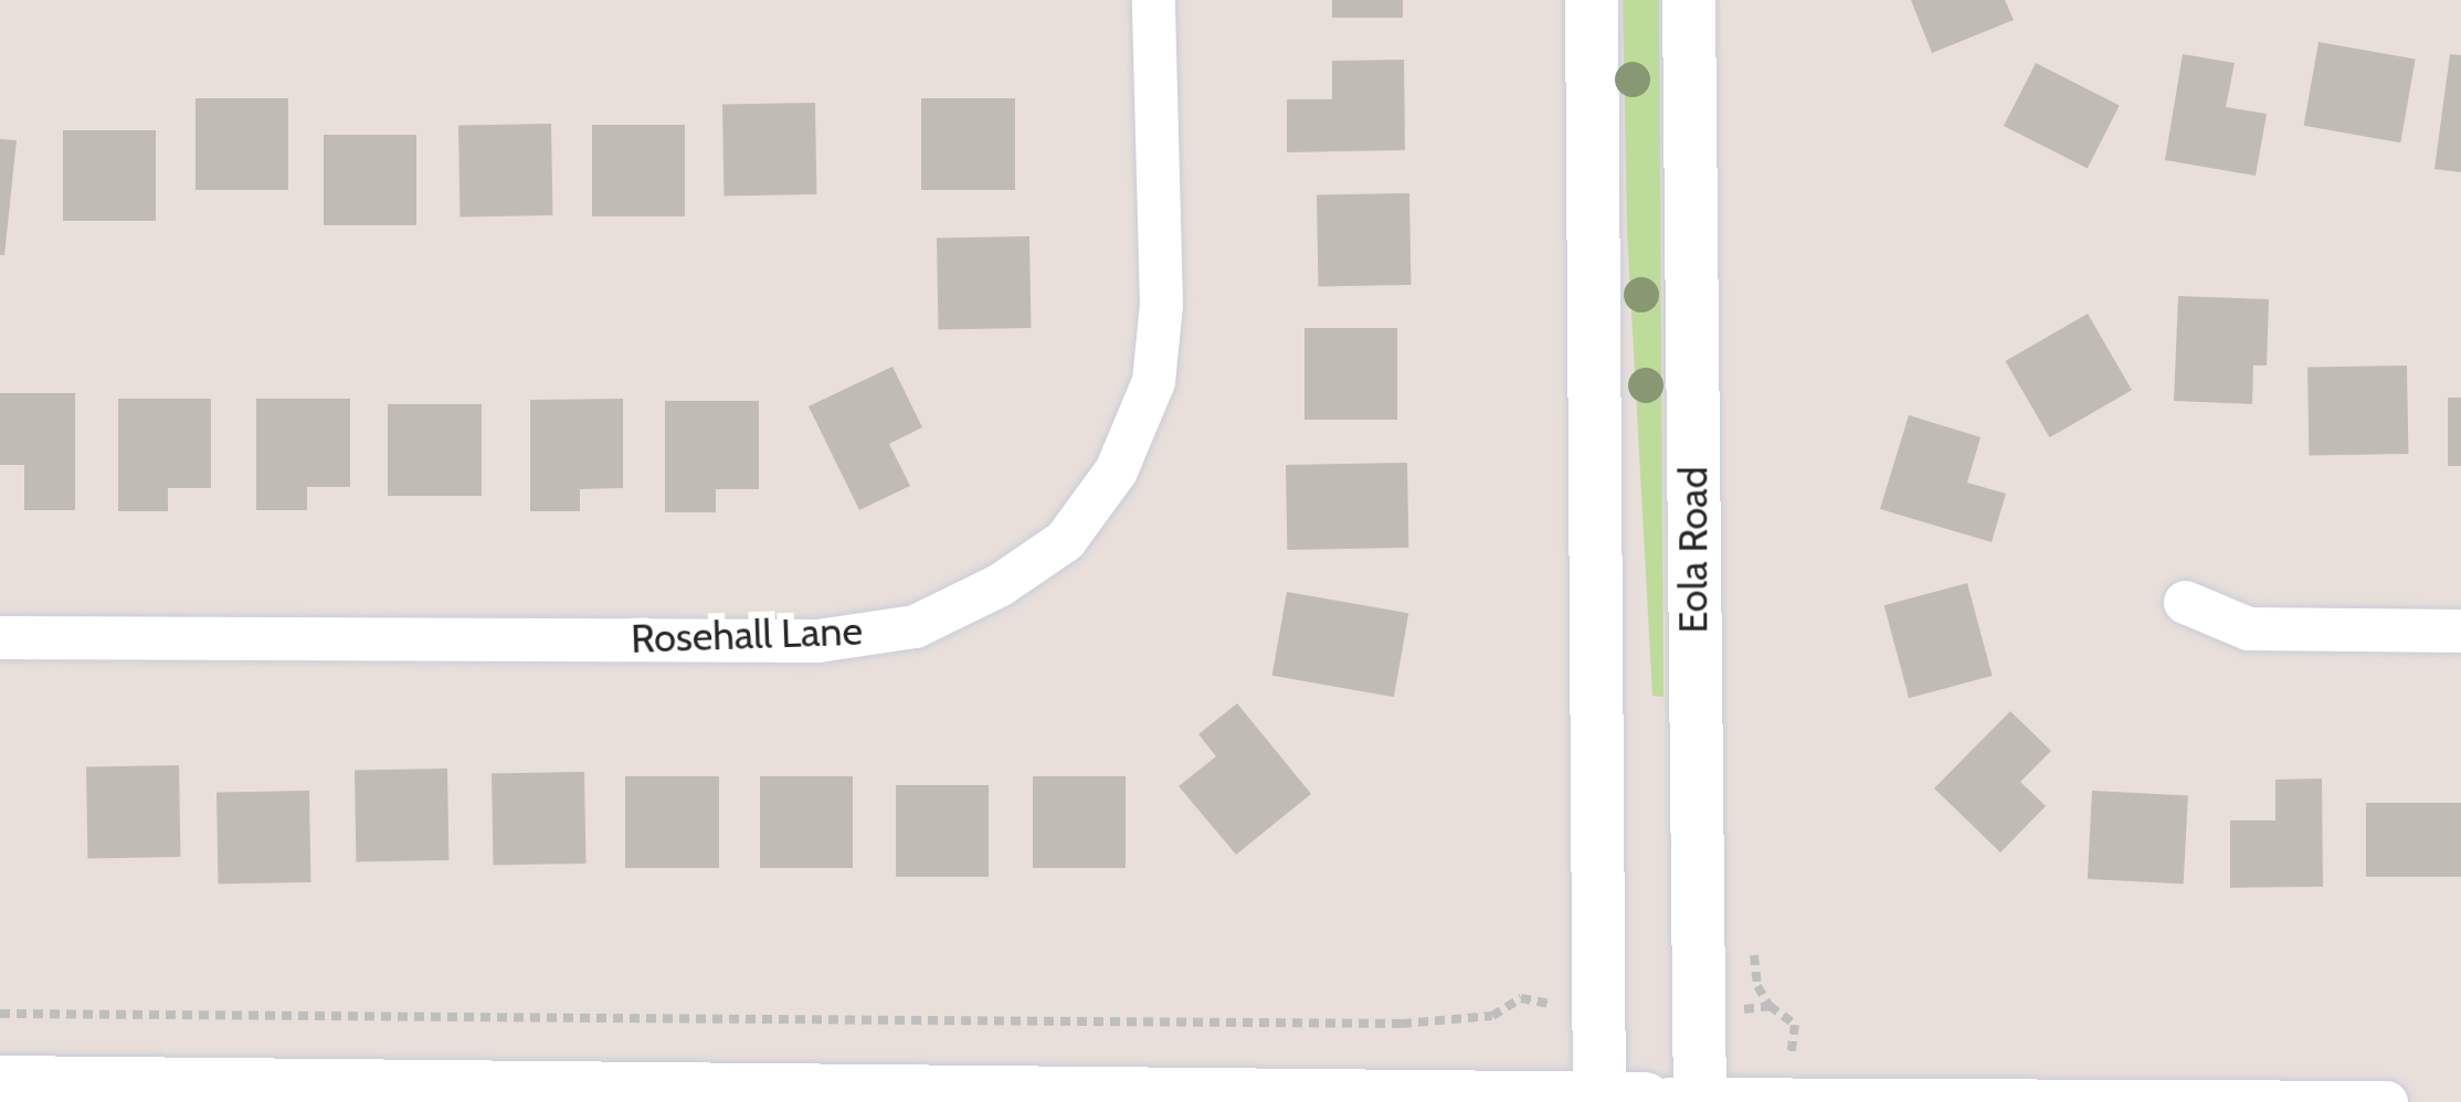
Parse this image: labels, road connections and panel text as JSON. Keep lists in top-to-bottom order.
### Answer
{
  "streets": {
    "street": ["Eola Road", "Rosehall Lane"]
  }
}
